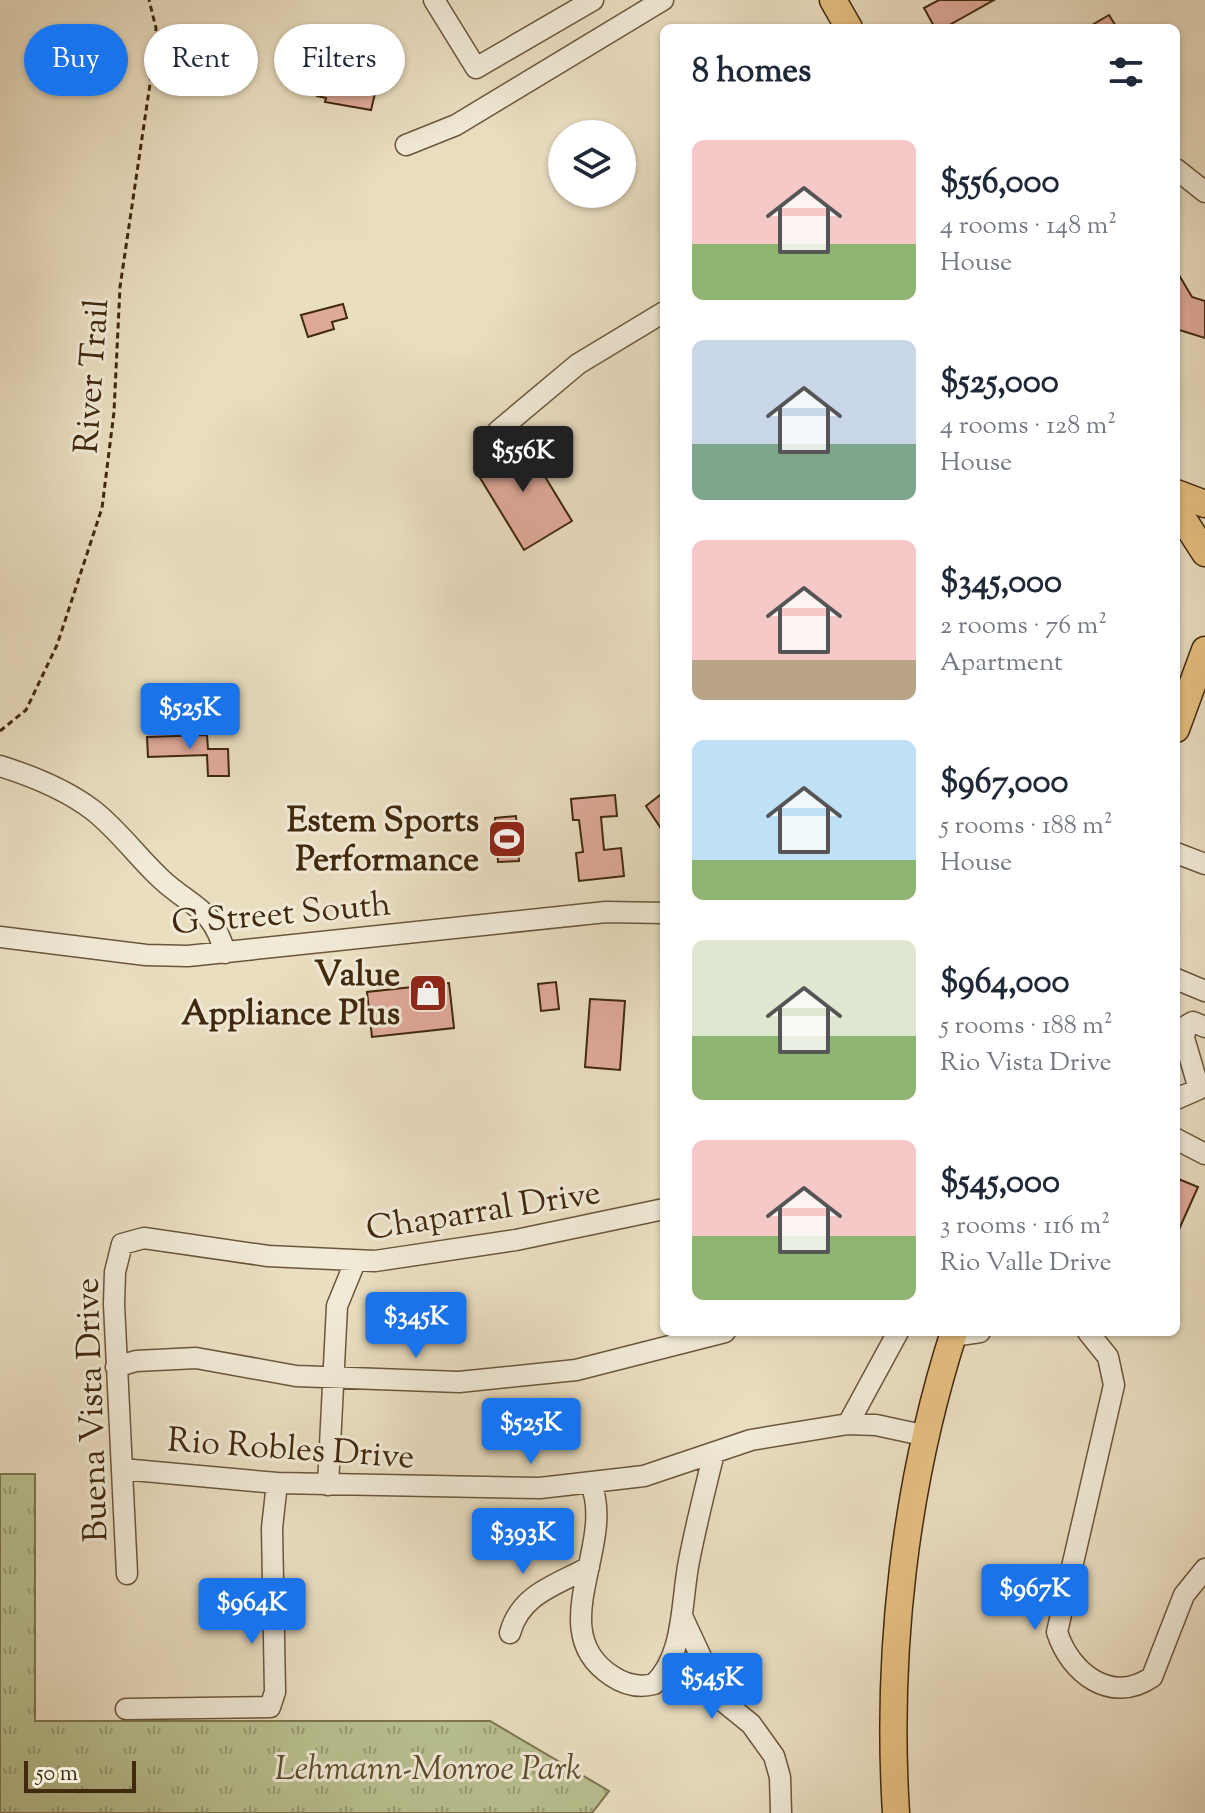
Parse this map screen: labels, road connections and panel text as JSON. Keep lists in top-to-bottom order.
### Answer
{
  "streets": {
    "street": [
      "G Street South",
      "Chaparral Drive",
      "Buena Vista Drive",
      "Rio Robles Drive"
    ],
    "path": ["River Trail"]
  },
  "crossings": [
    ["Chaparral Drive", "Buena Vista Drive"],
    ["Buena Vista Drive", "Rio Robles Drive"]
  ],
  "parks": ["Lehmann-Monroe Park"],
  "places": {
    "sports": ["Estem Sports Performance"],
    "shop": ["Value Appliance Plus"]
  },
  "scale_bar": "50 m",
  "page": {
    "chip": ["Buy", "Rent", "Filters"],
    "heading": "8 homes",
    "list": [
      {
        "name": "$556,000",
        "note": "4 rooms · 148 m² · House"
      },
      {
        "name": "$525,000",
        "note": "4 rooms · 128 m² · House"
      },
      {
        "name": "$345,000",
        "note": "2 rooms · 76 m² · Apartment"
      },
      {
        "name": "$967,000",
        "note": "5 rooms · 188 m² · House"
      },
      {
        "name": "$964,000",
        "note": "5 rooms · 188 m² · Rio Vista Drive"
      },
      {
        "name": "$545,000",
        "note": "3 rooms · 116 m² · Rio Valle Drive"
      }
    ],
    "price": [
      "$556K",
      "$525K",
      "$345K",
      "$525K",
      "$393K",
      "$967K",
      "$964K",
      "$545K"
    ],
    "scale": "50 m"
  }
}
